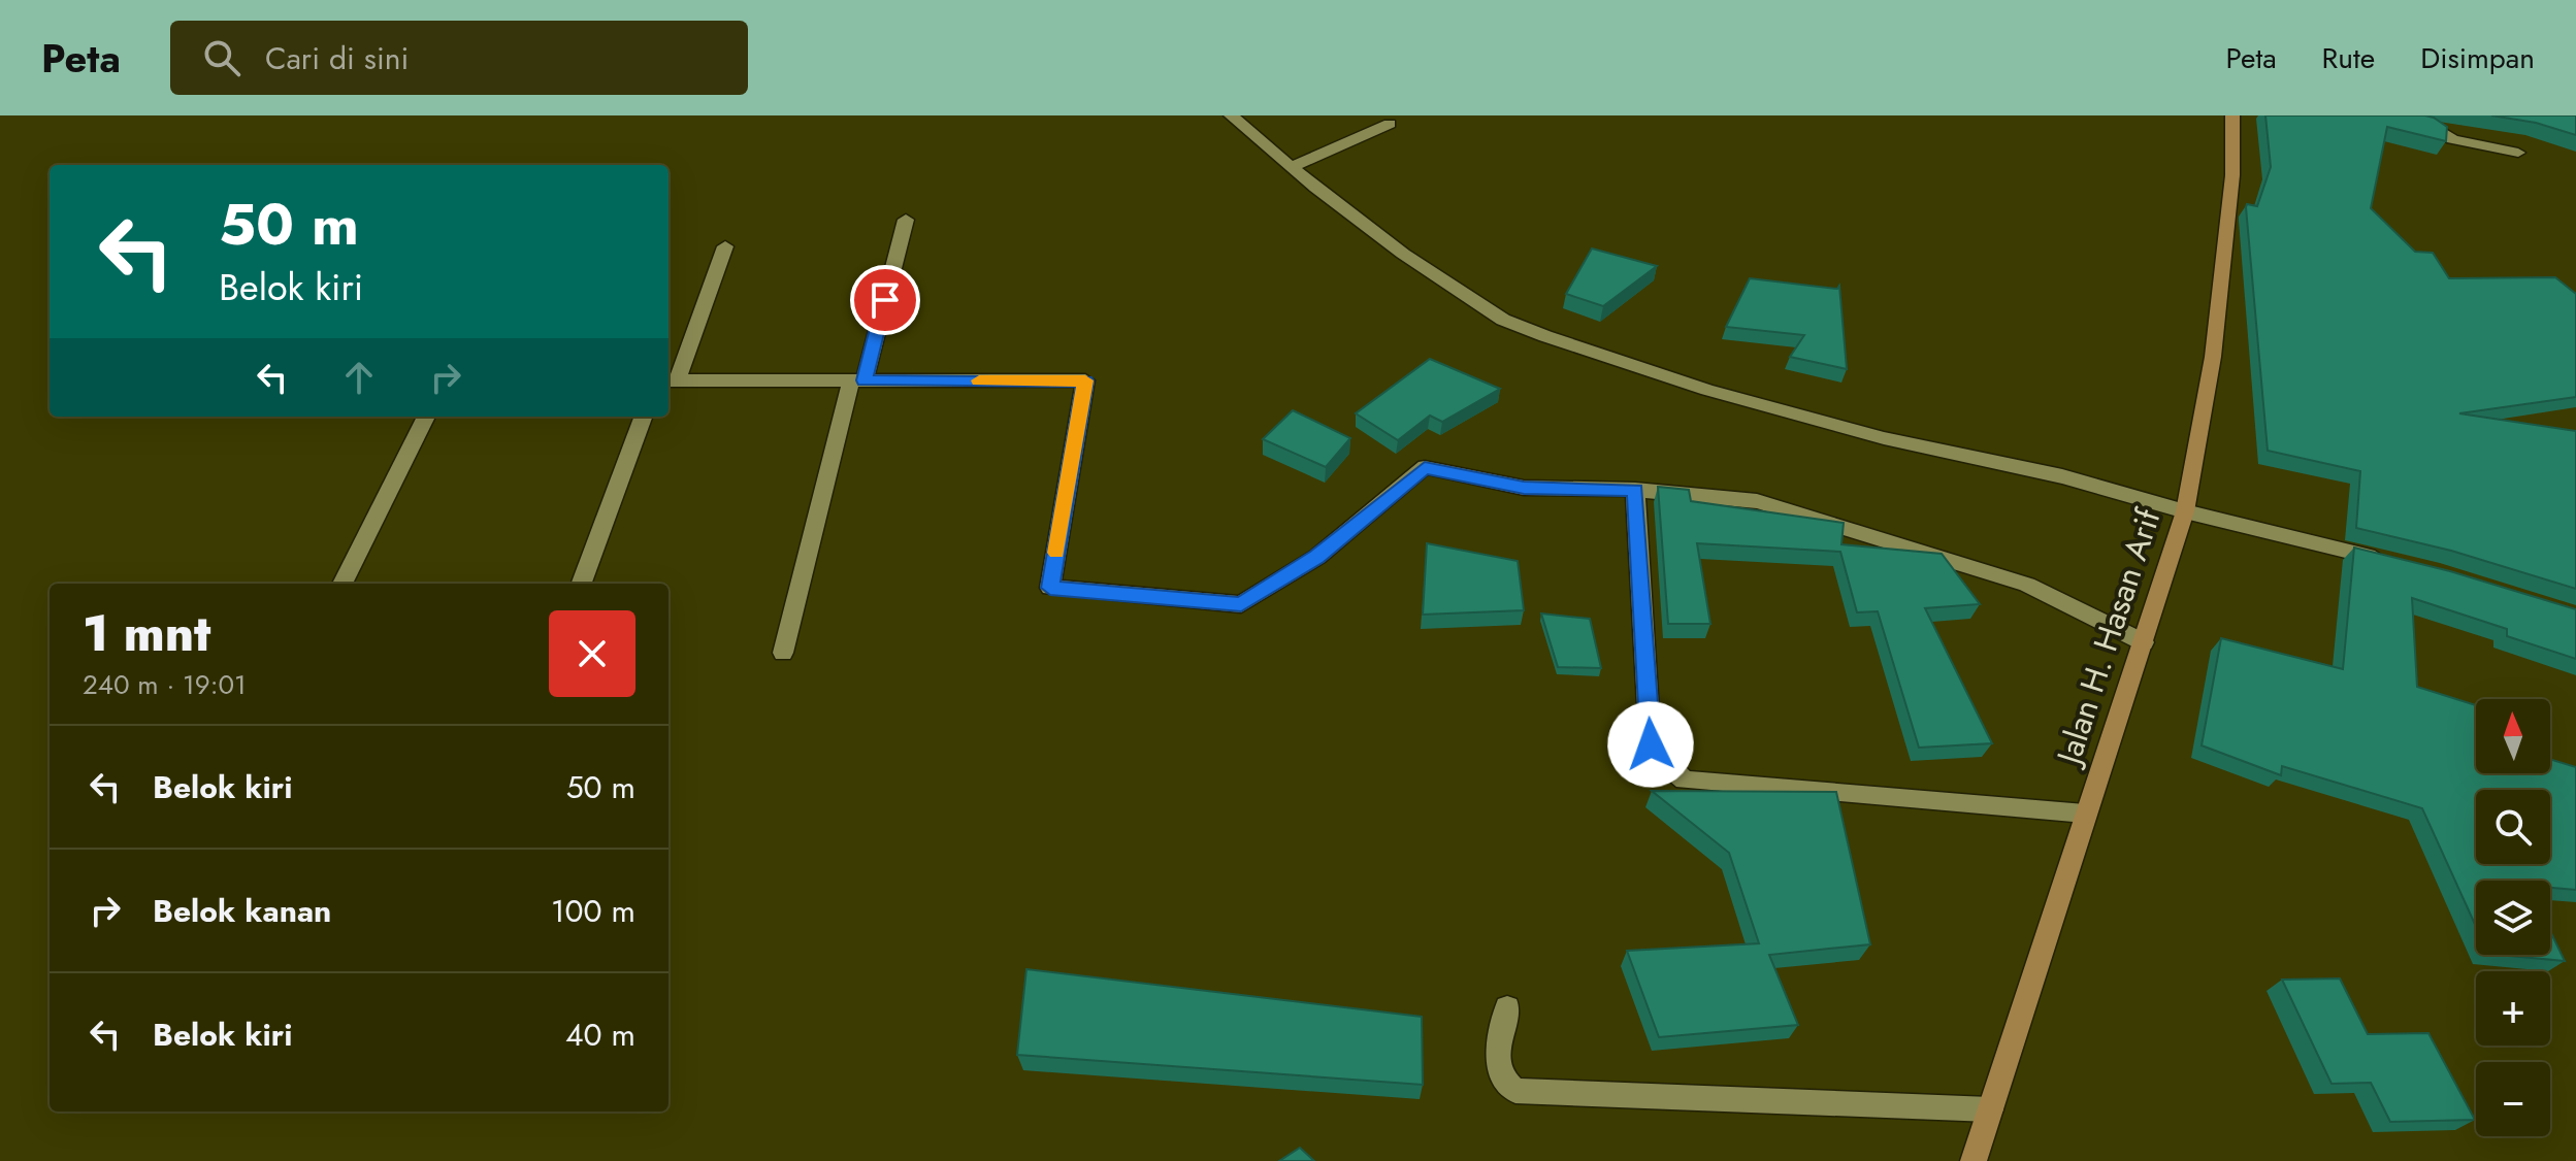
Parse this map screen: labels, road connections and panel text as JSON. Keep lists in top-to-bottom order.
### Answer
{
  "streets": {
    "main road": ["Jalan H. Hasan Arif"]
  },
  "north": "top",
  "page": {
    "header": "Peta",
    "search": "Cari di sini",
    "nav": ["Peta", "Rute", "Disimpan"],
    "turn": ["50 m", "Belok kiri"],
    "heading": ["1 mnt", "240 m · 19:01"],
    "map_buttons": ["+", "−"],
    "list": [
      {
        "name": "Belok kiri",
        "value": "50 m"
      },
      {
        "name": "Belok kanan",
        "value": "100 m"
      },
      {
        "name": "Belok kiri",
        "value": "40 m"
      }
    ]
  }
}
